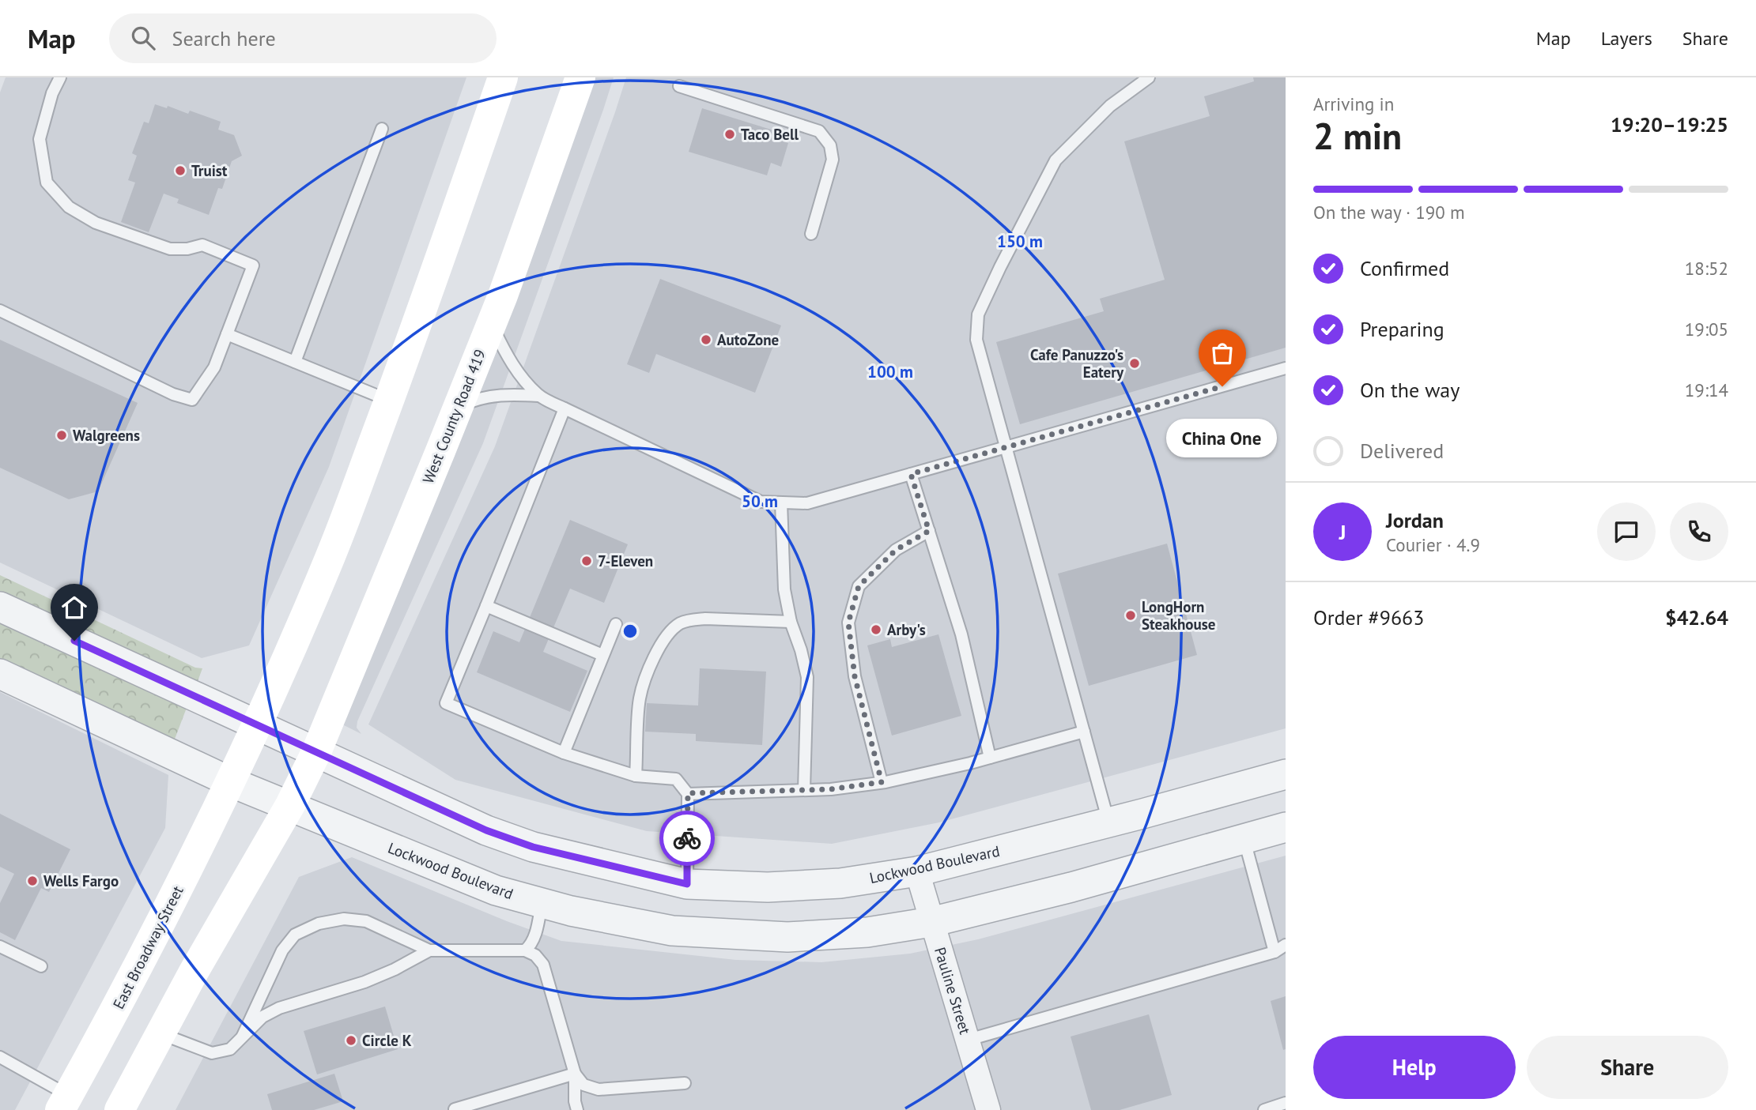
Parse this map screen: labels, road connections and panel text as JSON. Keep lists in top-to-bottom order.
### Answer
{
  "streets": {
    "main road": ["West County Road 419", "East Broadway Street"],
    "street": ["Lockwood Boulevard", "Pauline Street"]
  },
  "crossings": [
    ["West County Road 419", "Lockwood Boulevard"],
    ["Lockwood Boulevard", "East Broadway Street"],
    ["Lockwood Boulevard", "Pauline Street"]
  ],
  "places": [
    "Taco Bell",
    "Truist",
    "AutoZone",
    "Cafe Panuzzo's Eatery",
    "China One",
    "Walgreens",
    "7-Eleven",
    "LongHorn Steakhouse",
    "Arby's",
    "Wells Fargo",
    "Circle K"
  ],
  "page": {
    "header": "Map",
    "search": "Search here",
    "nav": ["Map", "Layers", "Share"],
    "heading": ["2 min", "Arriving in", "19:20–19:25"],
    "panel": [
      "Jordan",
      "Courier · 4.9",
      "Order #9663",
      "$42.64"
    ],
    "bar": "On the way · 190 m",
    "list": [
      ["Confirmed", "18:52"],
      ["Preparing", "19:05"],
      ["On the way", "19:14"],
      "Delivered"
    ],
    "bubble": "China One",
    "round": "J",
    "buttons": ["Help", "Share"]
  },
  "rings": ["150 m", "100 m", "50 m"]
}
